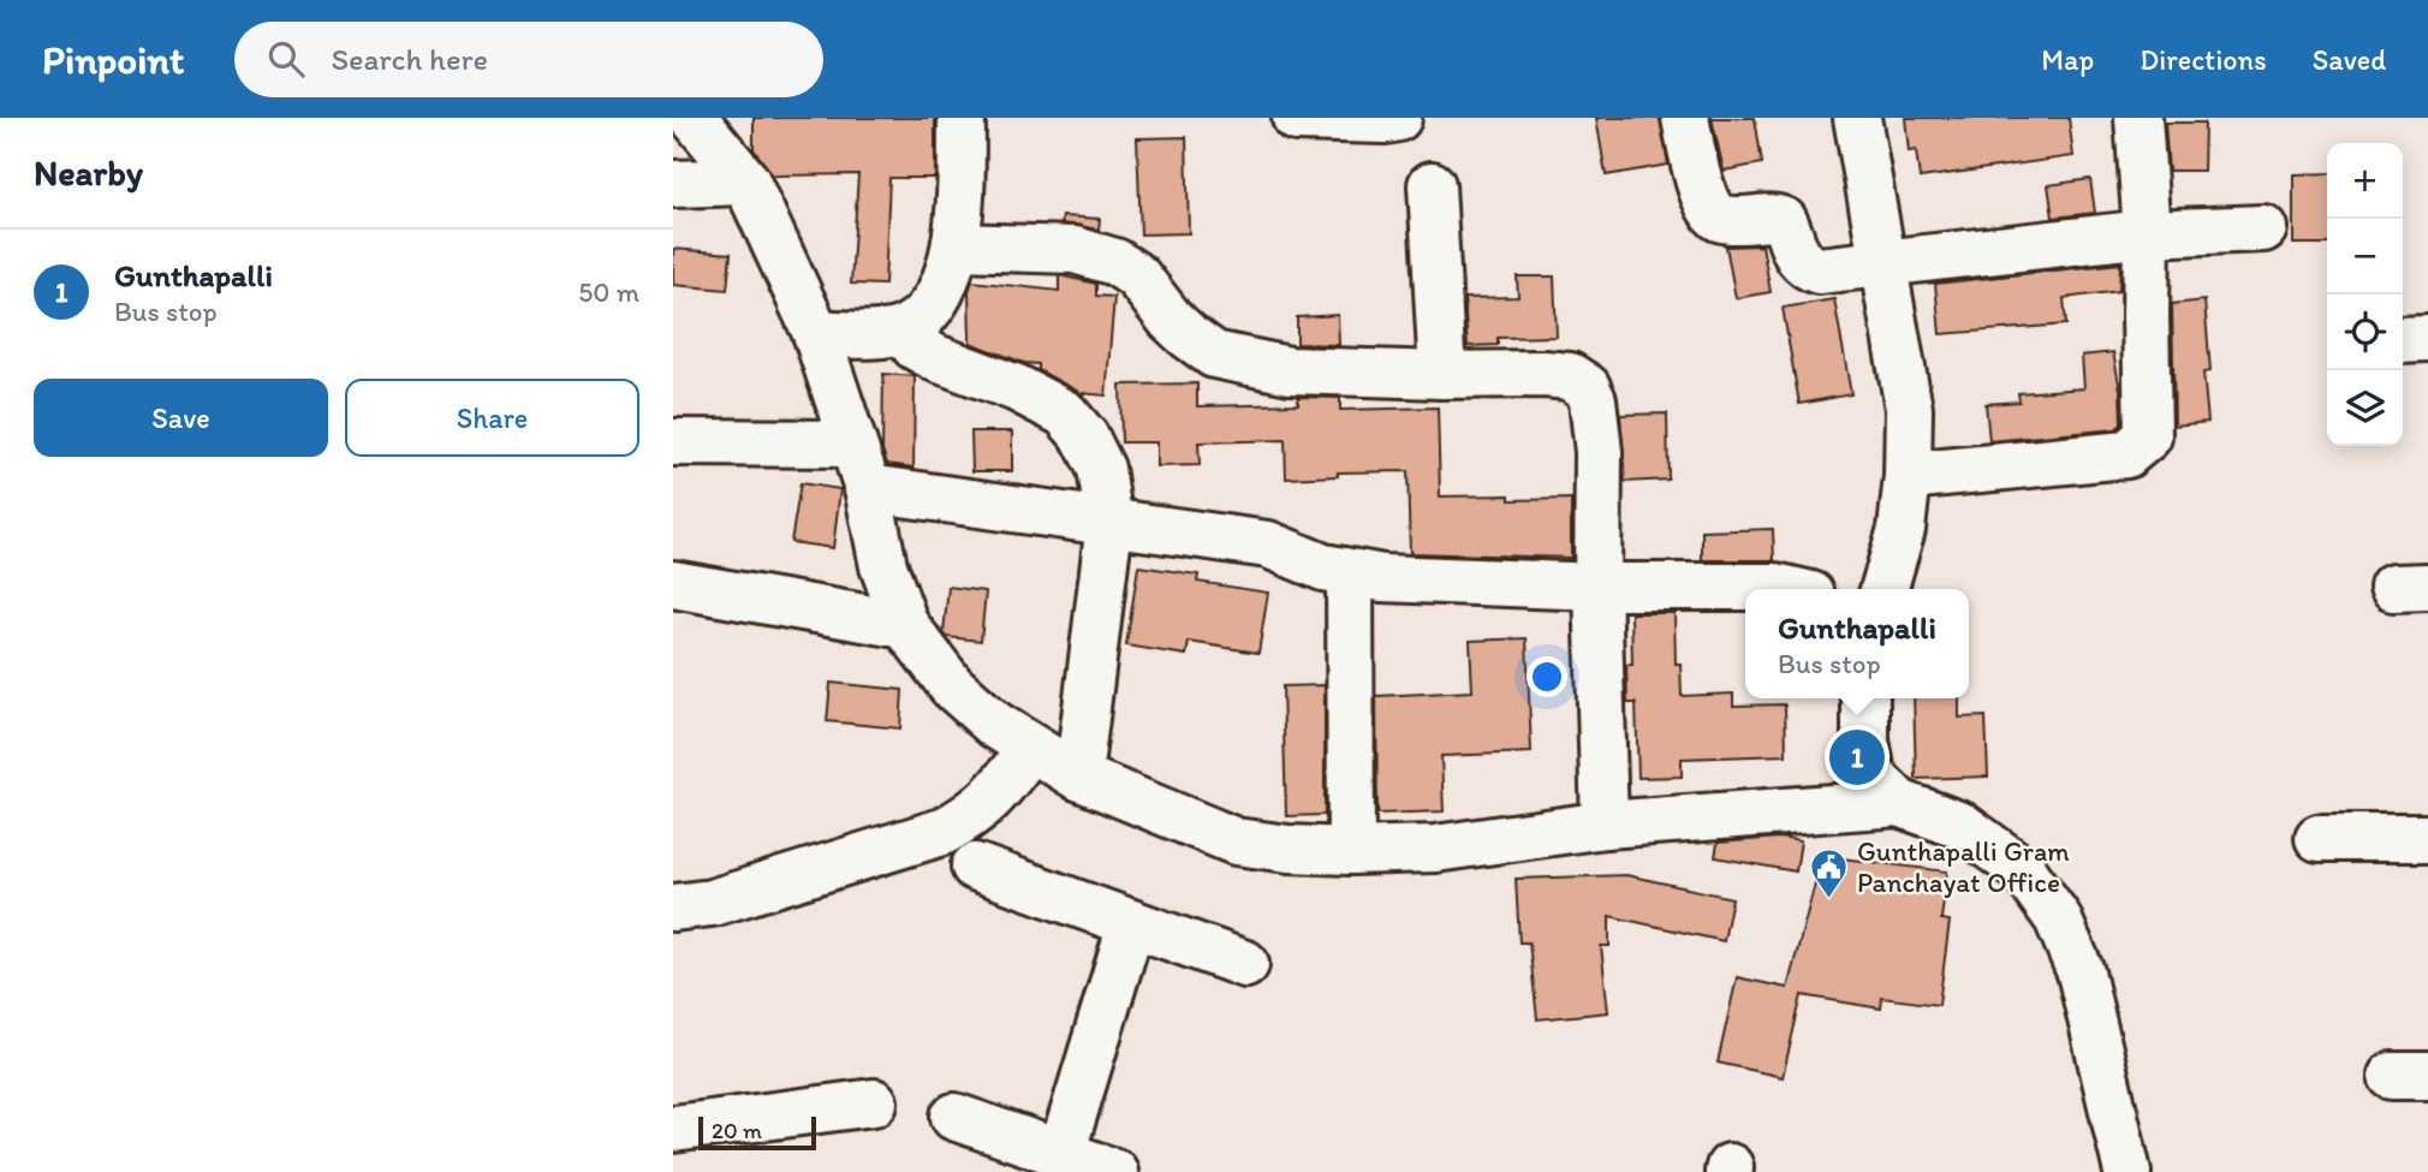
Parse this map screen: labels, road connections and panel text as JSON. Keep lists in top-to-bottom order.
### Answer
{
  "places": {
    "public building": ["Gunthapalli Gram Panchayat Office"]
  },
  "scale_bar": "20 m",
  "page": {
    "header": "Pinpoint",
    "search": "Search here",
    "nav": ["Map", "Directions", "Saved"],
    "heading": "Nearby",
    "map_buttons": ["+", "−"],
    "list": [
      {
        "mark": "1",
        "name": "Gunthapalli",
        "note": "Bus stop",
        "value": "50 m"
      }
    ],
    "buttons": ["Save", "Share"],
    "popup": ["Gunthapalli", "Bus stop"],
    "pins": "1",
    "scale": "20 m"
  }
}
